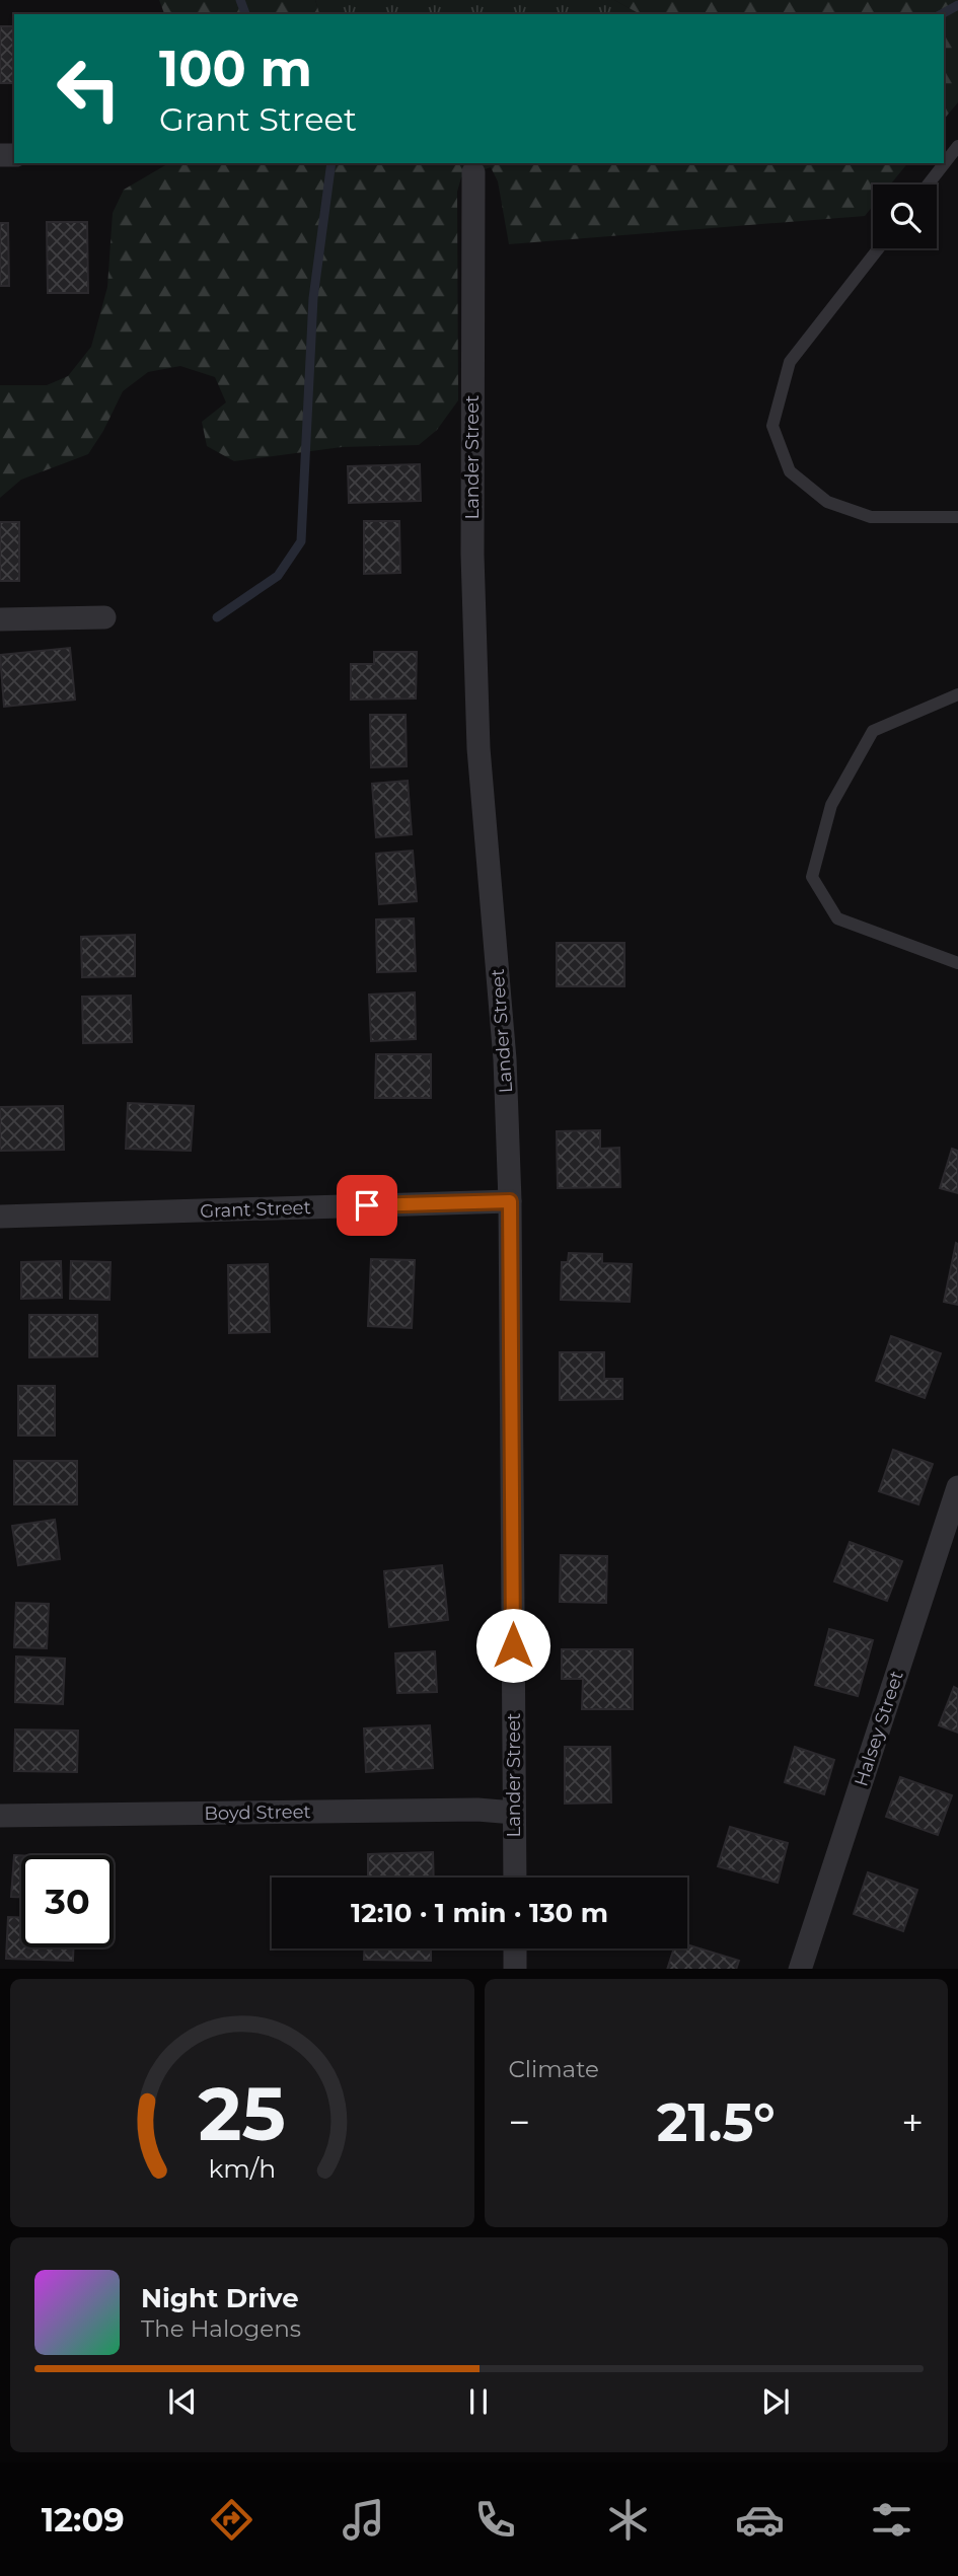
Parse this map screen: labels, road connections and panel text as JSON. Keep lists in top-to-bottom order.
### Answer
{
  "streets": {
    "street": [
      "Lander Street",
      "Grant Street",
      "Halsey Street",
      "Boyd Street"
    ]
  },
  "crossings": [
    ["Lander Street", "Grant Street"],
    ["Lander Street", "Boyd Street"]
  ],
  "page": {
    "turn": ["100 m", "Grant Street"],
    "limit": "30",
    "trip": "12:10 · 1 min · 130 m",
    "tile": "Climate",
    "heat": ["−", "21.5°", "+"],
    "song": ["Night Drive", "The Halogens"],
    "tabs": "12:09",
    "gauge": ["25", "km/h"]
  }
}
